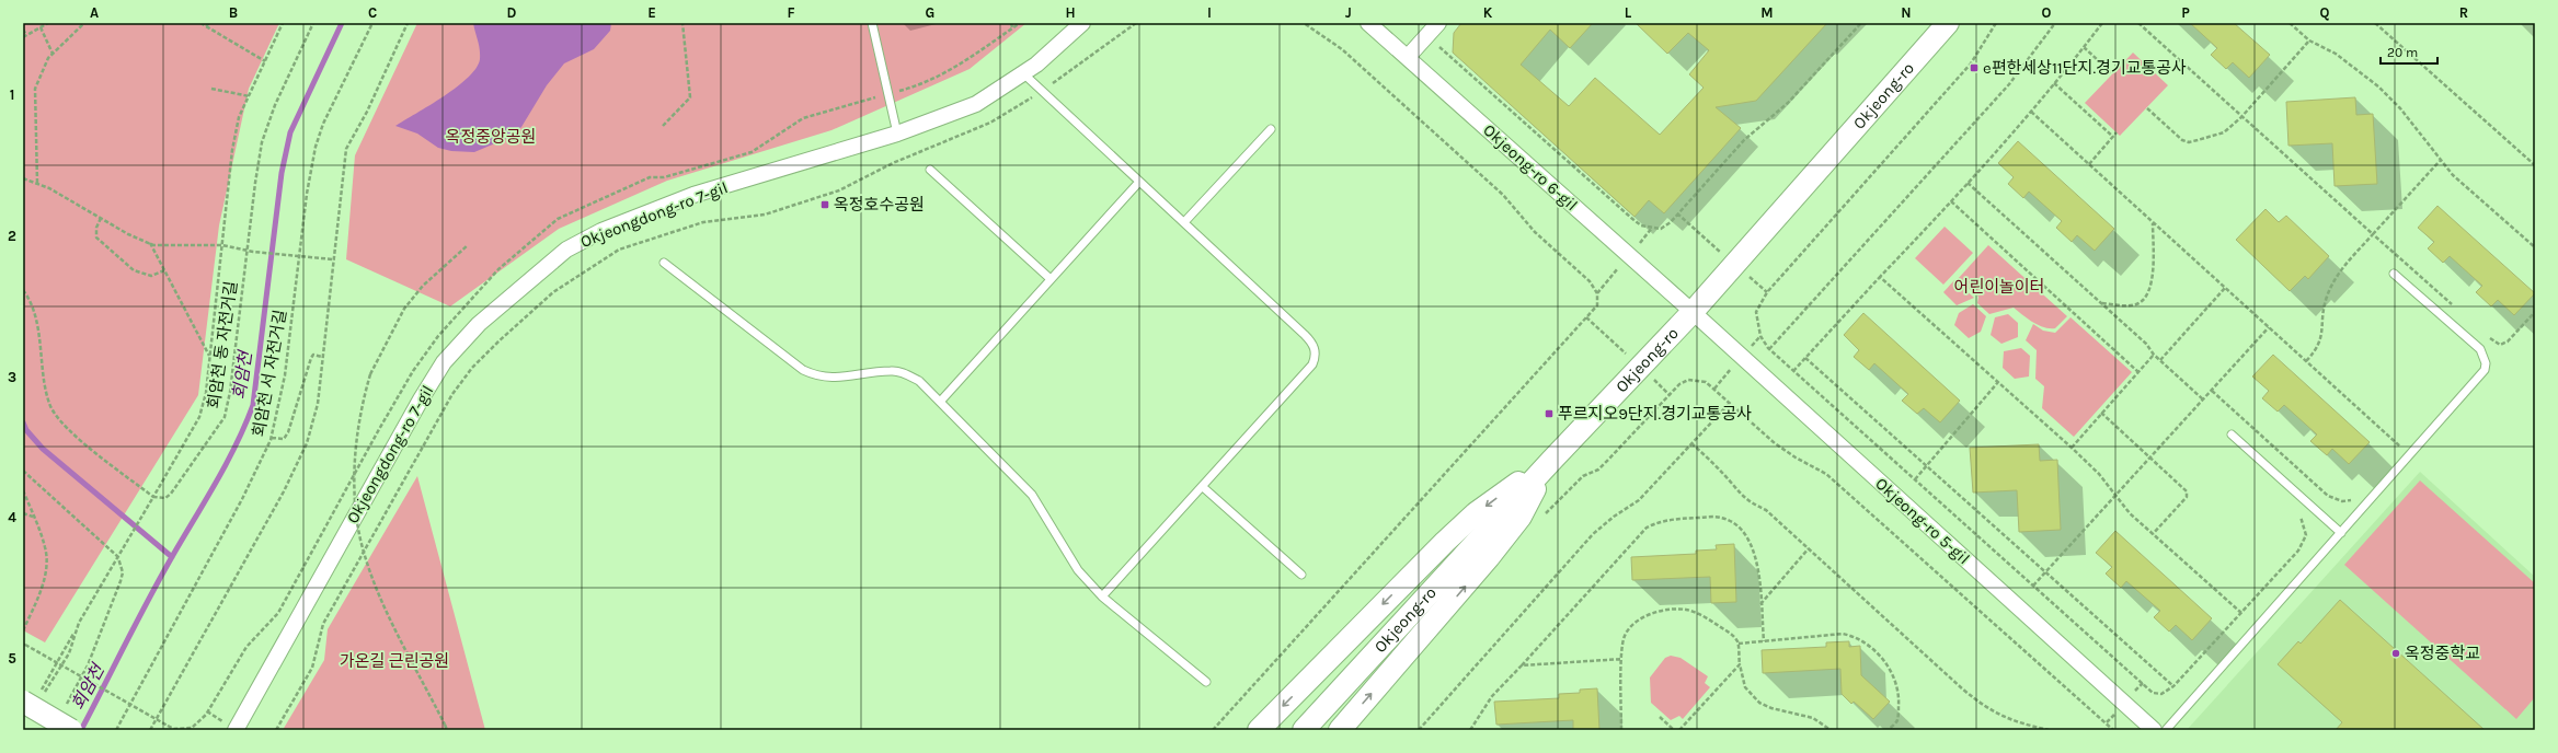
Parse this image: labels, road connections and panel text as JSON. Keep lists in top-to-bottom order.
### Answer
{
  "streets": {
    "main road": ["Okjeong-ro"],
    "street": ["Okjeong-ro 6-gil", "Okjeongdong-ro 7-gil", "Okjeong-ro 5-gil"],
    "path": ["회암천 동 자전거길", "회암천 서 자전거길"]
  },
  "crossings": [
    ["Okjeong-ro", "Okjeong-ro 6-gil"],
    ["Okjeong-ro", "Okjeong-ro 5-gil"],
    ["Okjeong-ro 6-gil", "Okjeong-ro 5-gil"]
  ],
  "water": ["회암천"],
  "parks": ["옥정중앙공원", "어린이놀이터", "가온길 근린공원"],
  "places": {
    "transit": ["e편한세상11단지.경기교통공사", "옥정호수공원", "푸르지오9단지.경기교통공사"],
    "other": ["옥정중학교"]
  },
  "scale_bar": "20 m",
  "grid": {
    "columns": [
      "A",
      "B",
      "C",
      "D",
      "E",
      "F",
      "G",
      "H",
      "I",
      "J",
      "K",
      "L",
      "M",
      "N",
      "O",
      "P",
      "Q",
      "R"
    ],
    "rows": [
      "1",
      "2",
      "3",
      "4",
      "5"
    ]
  }
}
